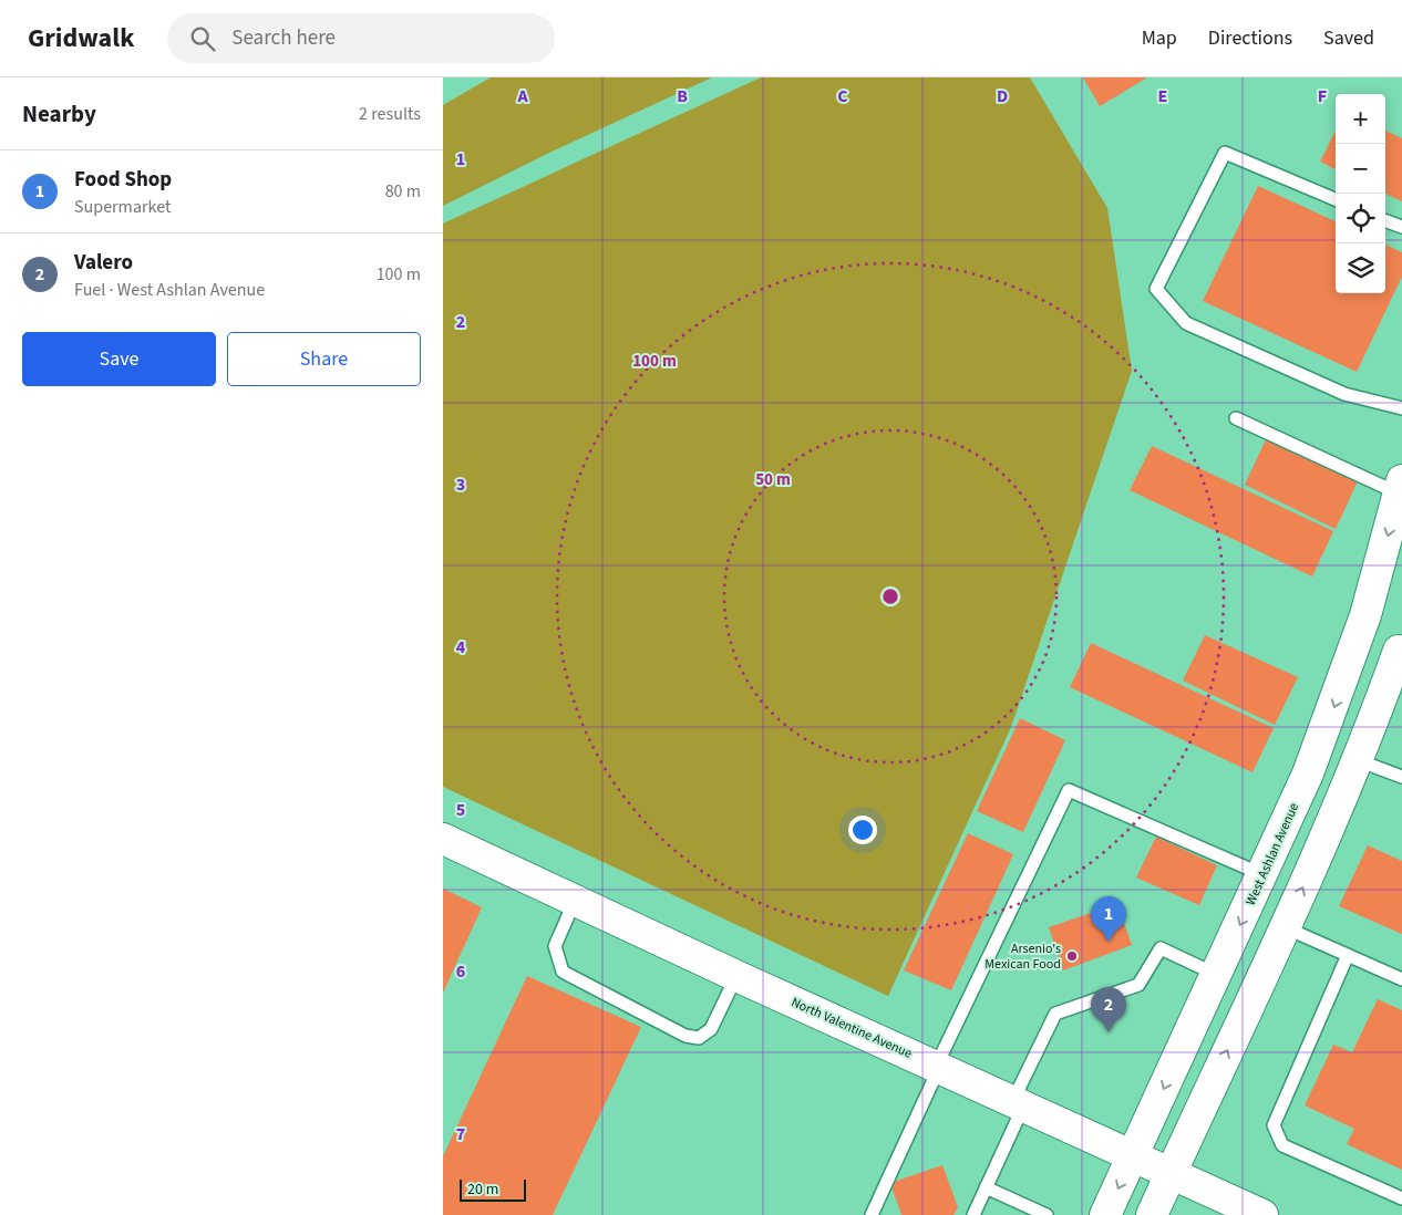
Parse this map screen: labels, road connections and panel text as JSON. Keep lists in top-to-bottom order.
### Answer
{
  "streets": {
    "main road": ["West Ashlan Avenue", "North Valentine Avenue"]
  },
  "crossings": [
    ["West Ashlan Avenue", "North Valentine Avenue"]
  ],
  "places": ["Arsenio's Mexican Food"],
  "scale_bar": "20 m",
  "page": {
    "header": "Gridwalk",
    "search": "Search here",
    "nav": ["Map", "Directions", "Saved"],
    "heading": ["Nearby", "2 results"],
    "map_buttons": ["+", "−"],
    "list": [
      {
        "mark": "1",
        "name": "Food Shop",
        "note": "Supermarket",
        "value": "80 m"
      },
      {
        "mark": "2",
        "name": "Valero",
        "note": "Fuel · West Ashlan Avenue",
        "value": "100 m"
      }
    ],
    "buttons": ["Save", "Share"],
    "pins": ["1", "2"],
    "scale": "20 m"
  },
  "grid": {
    "columns": [
      "A",
      "B",
      "C",
      "D",
      "E",
      "F"
    ],
    "rows": [
      "1",
      "2",
      "3",
      "4",
      "5",
      "6",
      "7"
    ]
  },
  "rings": ["100 m", "50 m"]
}
